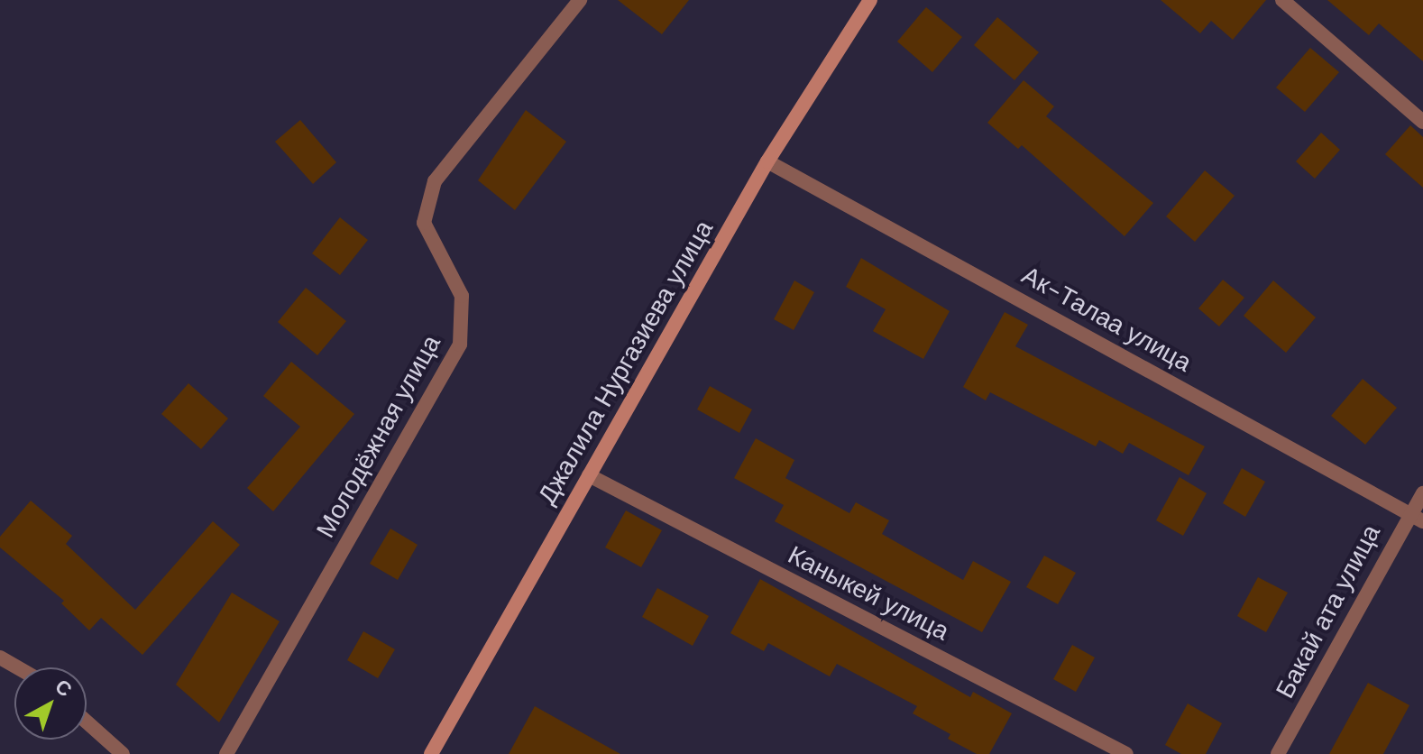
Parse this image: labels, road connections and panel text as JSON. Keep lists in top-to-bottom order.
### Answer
{
  "streets": {
    "street": [
      "Ак-Талаа улица",
      "Джалила Нургазиева улица",
      "Молодёжная улица",
      "Каныкей улица",
      "Бакай ата улица"
    ]
  },
  "crossings": [
    ["Ак-Талаа улица", "Джалила Нургазиева улица"],
    ["Ак-Талаа улица", "Бакай ата улица"],
    ["Джалила Нургазиева улица", "Каныкей улица"]
  ],
  "north": "top right"
}
